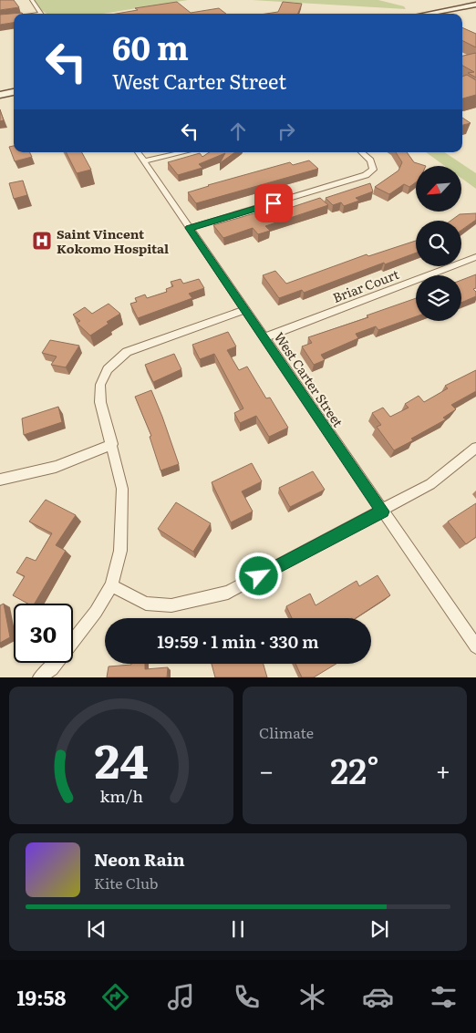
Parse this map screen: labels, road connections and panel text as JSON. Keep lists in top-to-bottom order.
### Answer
{
  "streets": {
    "street": ["Briar Court", "West Carter Street"]
  },
  "crossings": [
    ["Briar Court", "West Carter Street"]
  ],
  "places": {
    "hospital": ["Saint Vincent Kokomo Hospital"]
  },
  "north": "bottom left",
  "page": {
    "turn": ["60 m", "West Carter Street"],
    "limit": "30",
    "trip": "19:59 · 1 min · 330 m",
    "tile": "Climate",
    "heat": ["−", "22°", "+"],
    "song": ["Neon Rain", "Kite Club"],
    "tabs": "19:58",
    "gauge": ["24", "km/h"]
  }
}
